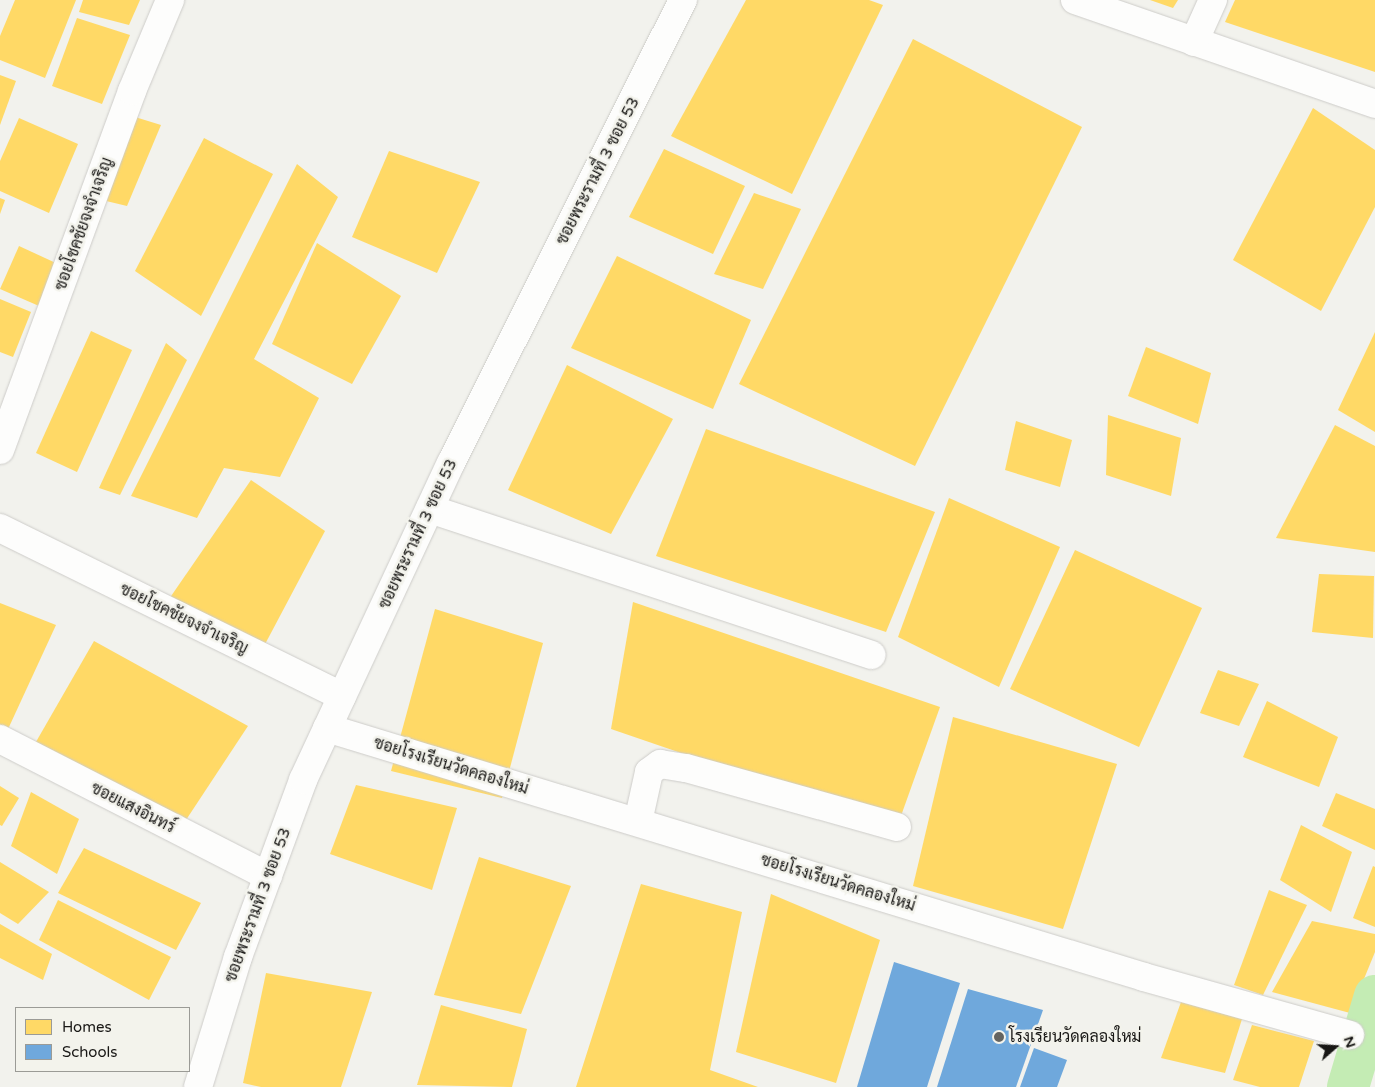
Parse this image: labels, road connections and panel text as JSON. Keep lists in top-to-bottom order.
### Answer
{
  "streets": {
    "street": [
      "ซอยพระรามที่ 3 ซอย 53",
      "ซอยโชคชัยจงจำเจริญ",
      "ซอยโรงเรียนวัดคลองใหม่",
      "ซอยแสงอินทร์"
    ]
  },
  "crossings": [
    ["ซอยพระรามที่ 3 ซอย 53", "ซอยโชคชัยจงจำเจริญ"],
    ["ซอยพระรามที่ 3 ซอย 53", "ซอยโรงเรียนวัดคลองใหม่"],
    ["ซอยพระรามที่ 3 ซอย 53", "ซอยแสงอินทร์"]
  ],
  "places": ["โรงเรียนวัดคลองใหม่"],
  "legend": ["Homes", "Schools"],
  "north": "right"
}
